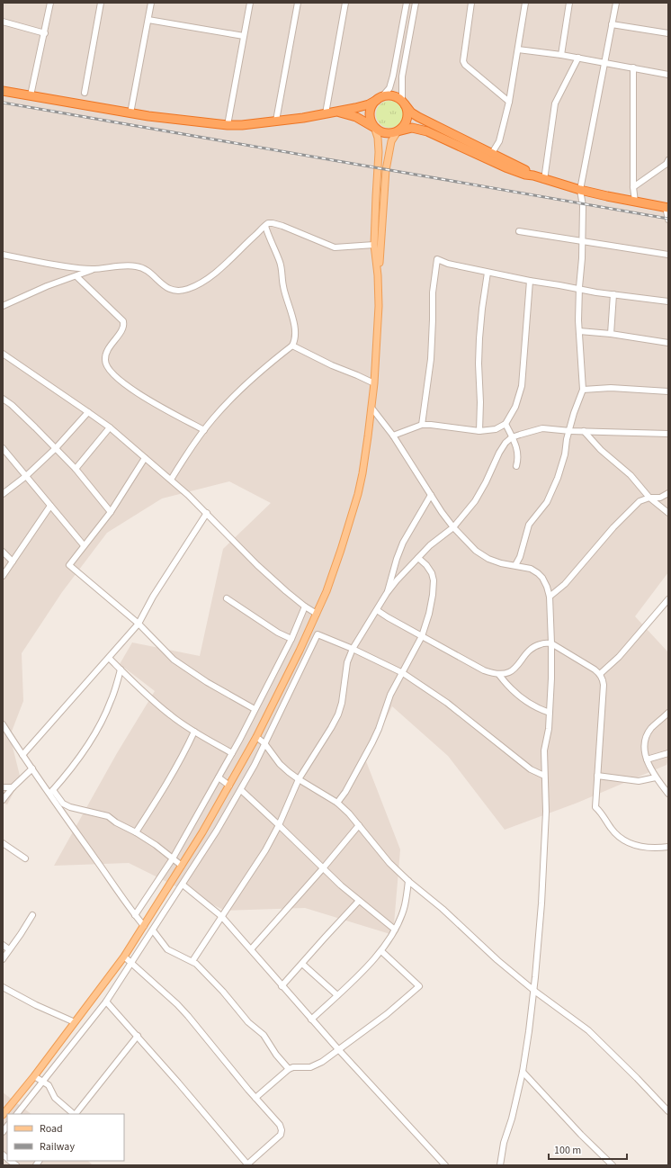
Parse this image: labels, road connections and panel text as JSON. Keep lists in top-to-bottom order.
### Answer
{
  "legend": ["Road", "Railway"],
  "scale_bar": "100 m"
}
